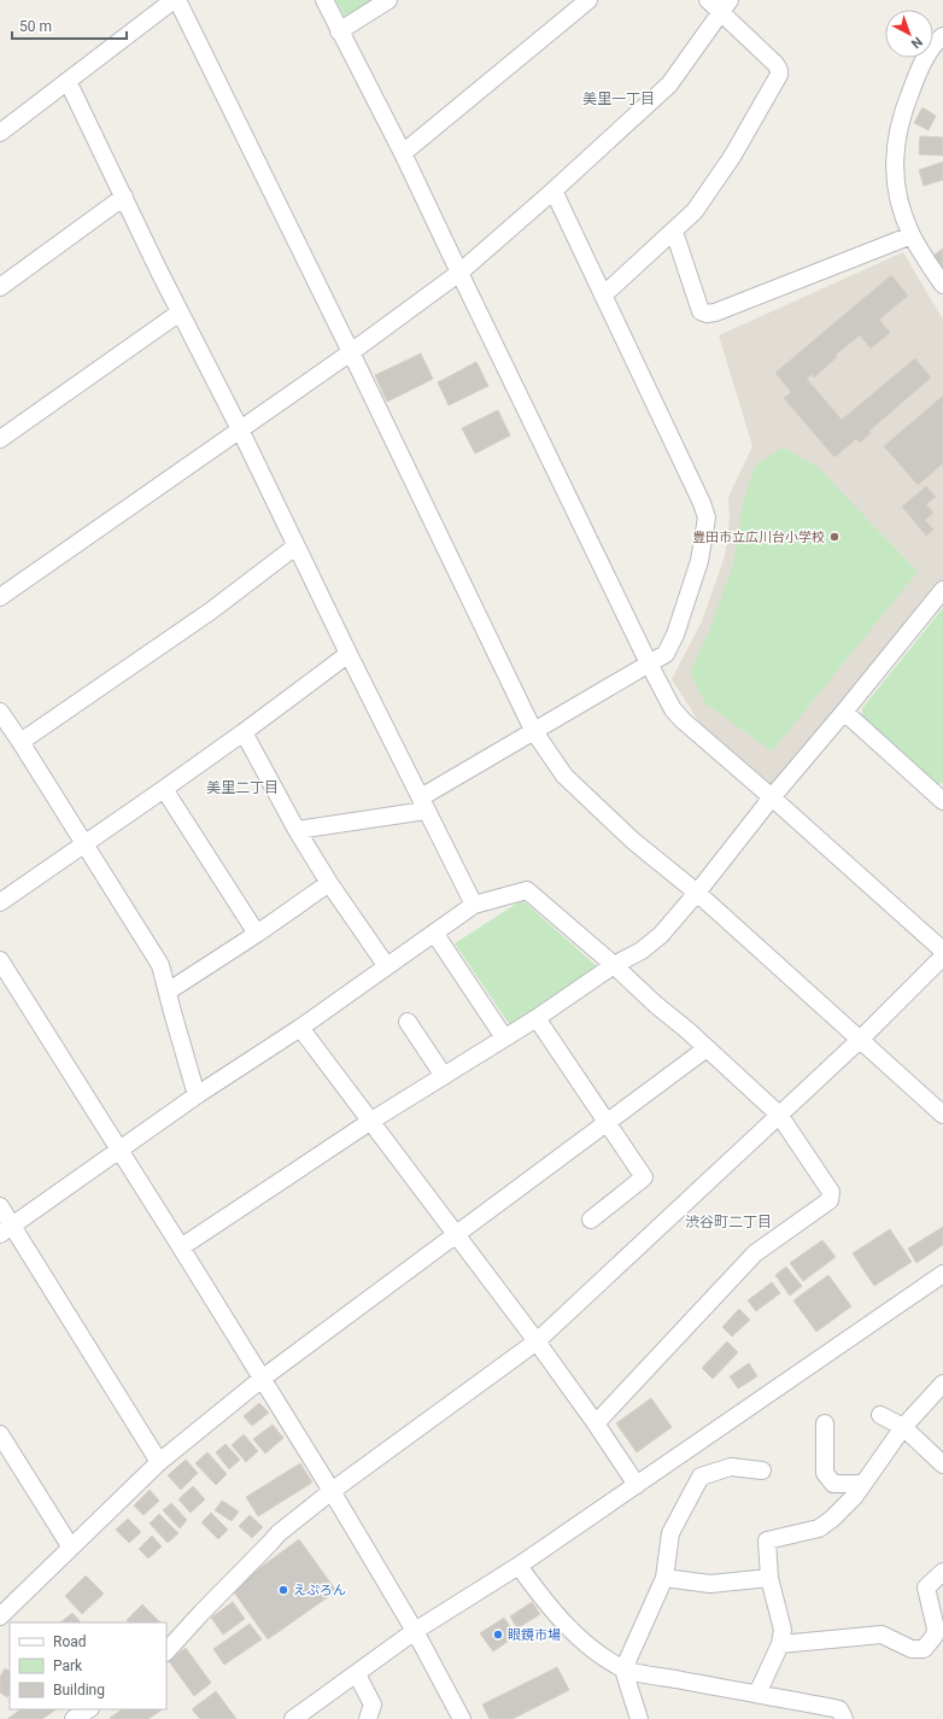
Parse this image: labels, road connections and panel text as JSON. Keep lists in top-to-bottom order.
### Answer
{
  "districts": ["美里一丁目", "美里二丁目", "渋谷町二丁目"],
  "places": ["豊田市立広川台小学校", "えぷろん", "眼鏡市場"],
  "legend": ["Road", "Park", "Building"],
  "scale_bar": "50 m",
  "north": "bottom right"
}
